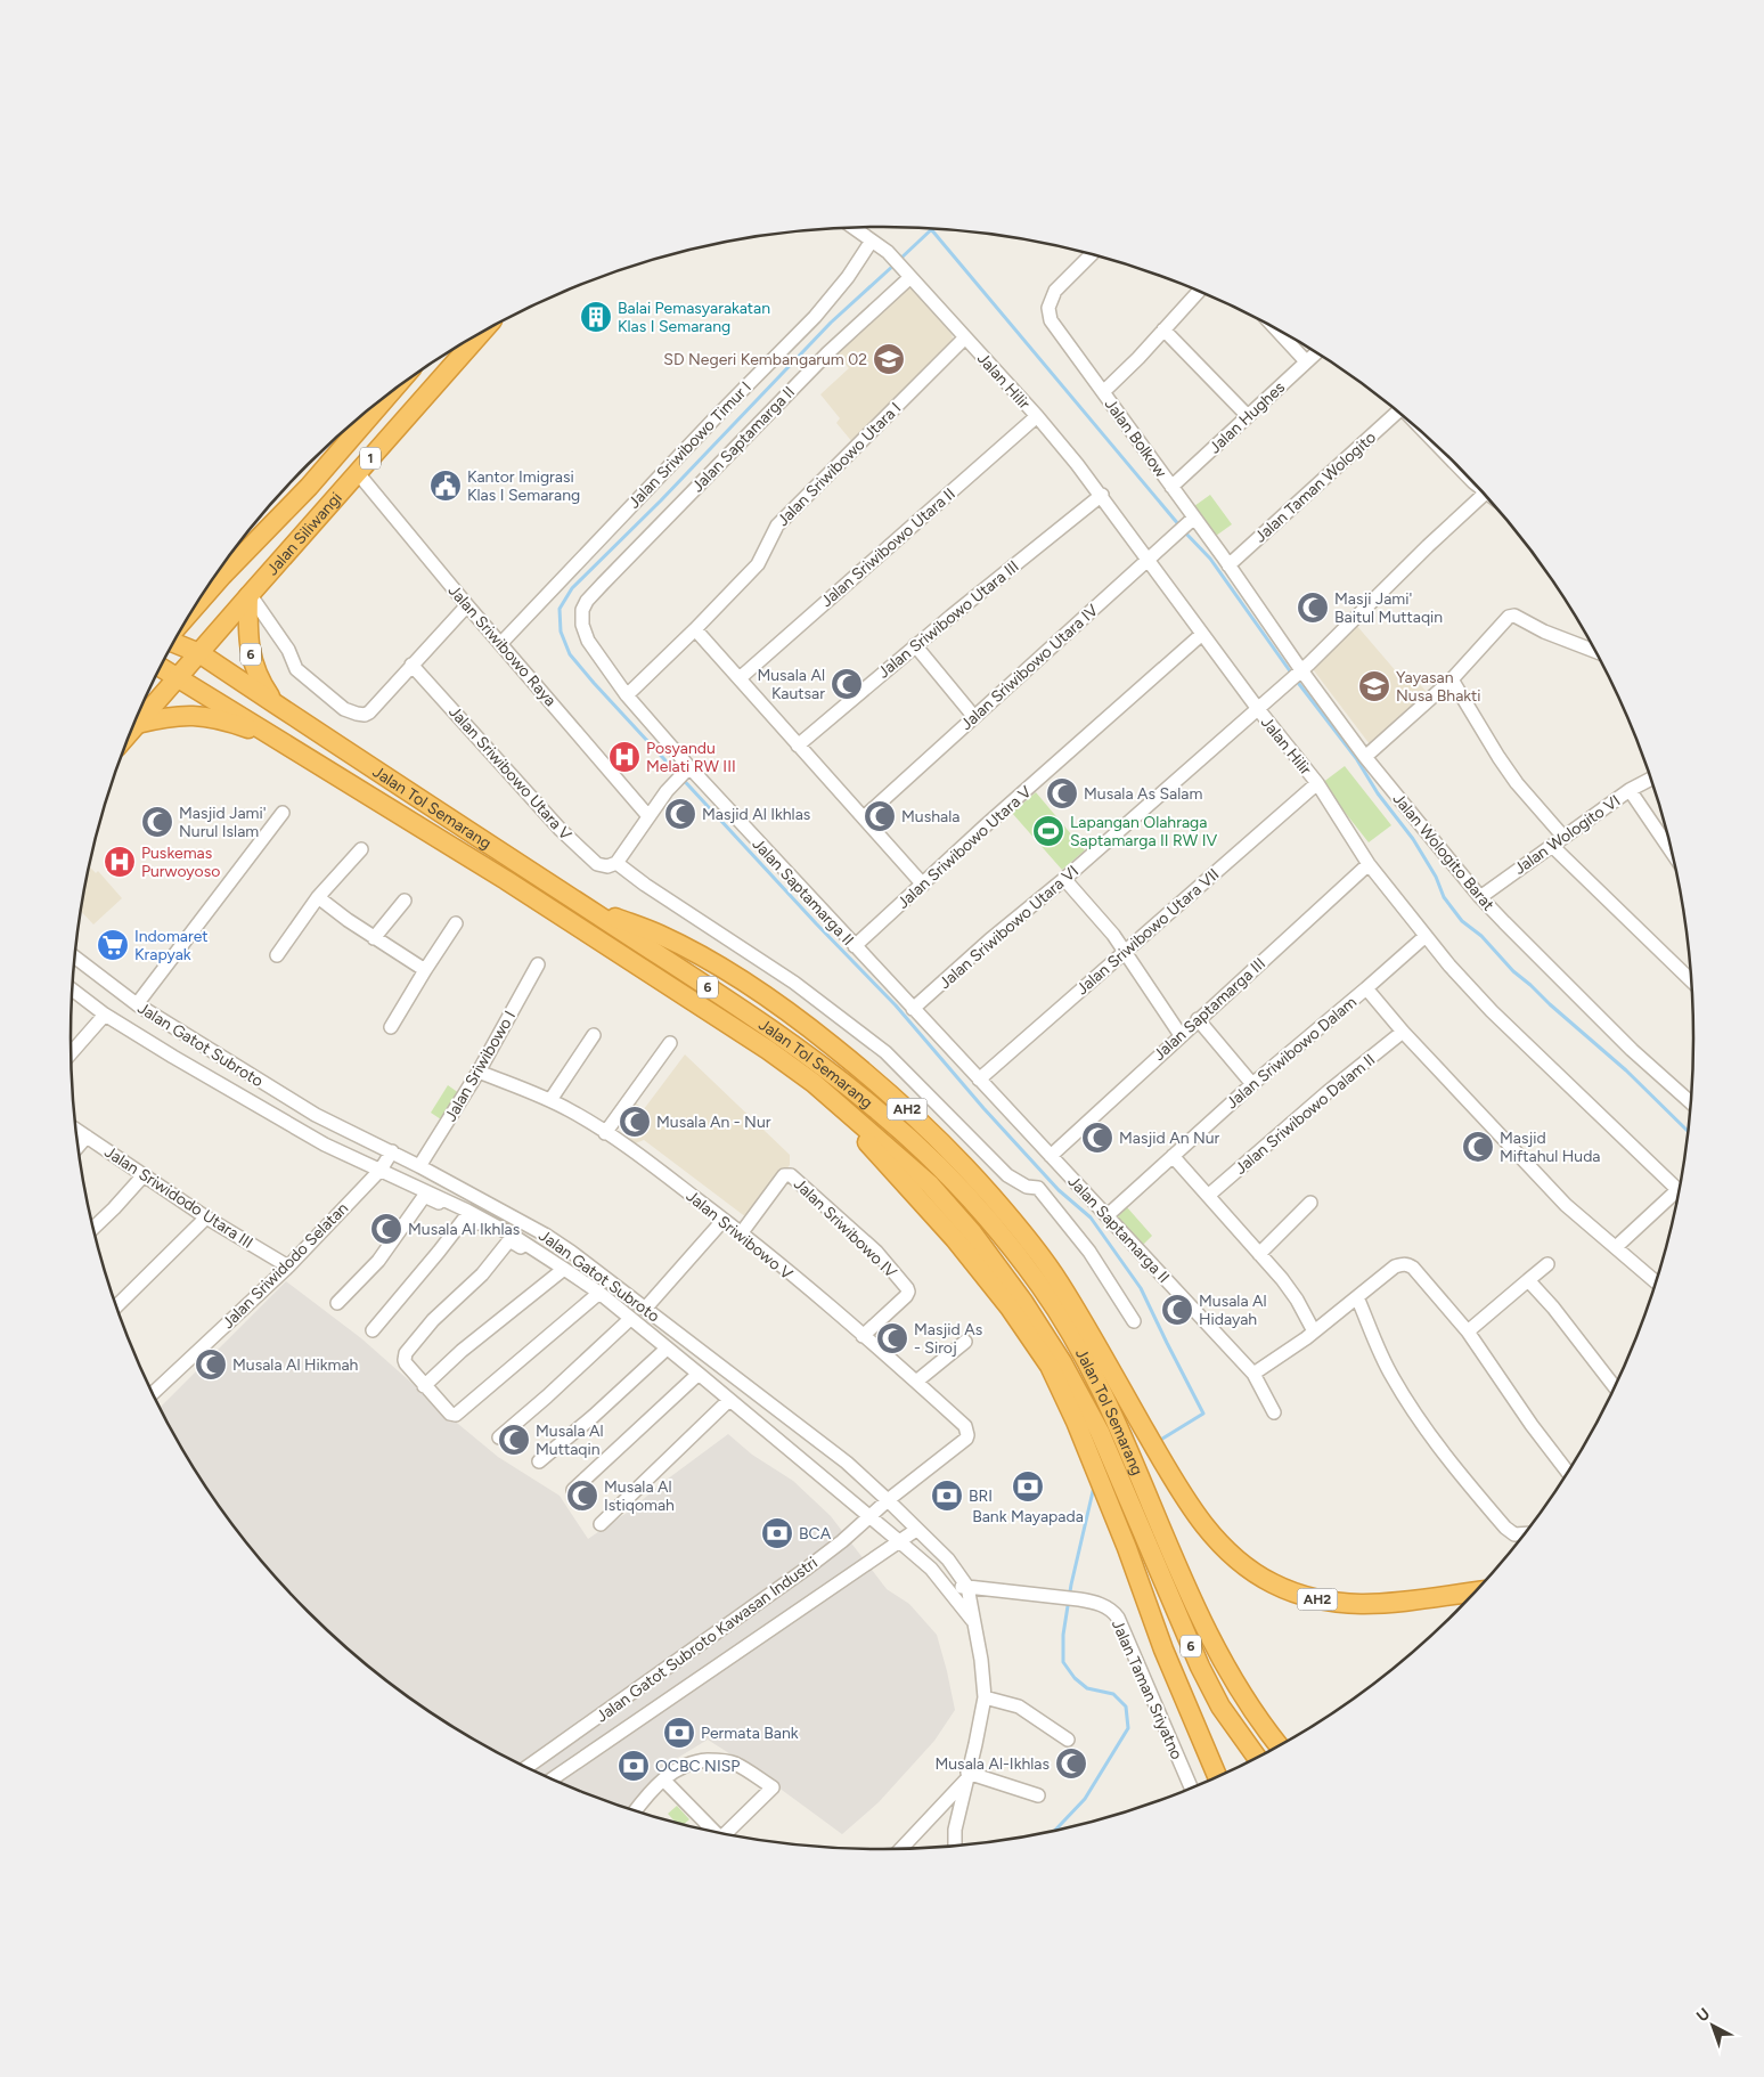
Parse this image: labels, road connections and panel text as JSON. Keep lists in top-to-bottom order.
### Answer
{
  "streets": {
    "highway": [
      "1",
      "Jalan Siliwangi",
      "6",
      "Jalan Tol Semarang",
      "AH2"
    ],
    "street": [
      "Jalan Hilir",
      "Jalan Hughes",
      "Jalan Bolkow",
      "Jalan Saptamarga II",
      "Jalan Sriwibowo Timur I",
      "Jalan Sriwibowo Utara I",
      "Jalan Taman Wologito",
      "Jalan Sriwibowo Utara II",
      "Jalan Sriwibowo Utara III",
      "Jalan Sriwibowo Raya",
      "Jalan Sriwibowo Utara IV",
      "Jalan Sriwibowo Utara V",
      "Jalan Wologito VI",
      "Jalan Wologito Barat",
      "Jalan Sriwibowo Utara VI",
      "Jalan Sriwibowo Utara VII",
      "Jalan Saptamarga III",
      "Jalan Gatot Subroto",
      "Jalan Sriwibowo Dalam",
      "Jalan Sriwibowo I",
      "Jalan Sriwibowo Dalam II",
      "Jalan Sriwidodo Utara III",
      "Jalan Sriwibowo IV",
      "Jalan Sriwibowo V",
      "Jalan Sriwidodo Selatan",
      "Jalan Gatot Subroto Kawasan Industri",
      "Jalan Taman Sriyatno"
    ]
  },
  "crossings": [
    ["Jalan Hilir", "Jalan Saptamarga II"],
    ["Jalan Hilir", "Jalan Sriwibowo Timur I"],
    ["Jalan Hilir", "Jalan Sriwibowo Utara I"],
    ["Jalan Hilir", "Jalan Sriwibowo Utara II"],
    ["Jalan Hilir", "Jalan Sriwibowo Utara III"],
    ["Jalan Hilir", "Jalan Sriwibowo Utara IV"],
    ["Jalan Hilir", "Jalan Sriwibowo Utara V"],
    ["Jalan Hilir", "Jalan Sriwibowo Utara VI"],
    ["Jalan Hilir", "Jalan Sriwibowo Utara VII"],
    ["Jalan Hilir", "Jalan Saptamarga III"],
    ["Jalan Hilir", "Jalan Sriwibowo Dalam"],
    ["Jalan Hughes", "Jalan Bolkow"],
    ["Jalan Bolkow", "Jalan Taman Wologito"],
    ["Jalan Bolkow", "Jalan Sriwibowo Utara IV"],
    ["Jalan Bolkow", "Jalan Wologito Barat"],
    ["Jalan Saptamarga II", "Jalan Sriwibowo Utara I"],
    ["Jalan Saptamarga II", "Jalan Sriwibowo Utara V"],
    ["Jalan Saptamarga II", "Jalan Sriwibowo Utara VI"],
    ["Jalan Saptamarga II", "Jalan Sriwibowo Utara VII"],
    ["Jalan Saptamarga II", "Jalan Saptamarga III"],
    ["Jalan Saptamarga II", "Jalan Sriwibowo Dalam"],
    ["Jalan Sriwibowo Timur I", "Jalan Sriwibowo Raya"],
    ["Jalan Taman Wologito", "Jalan Wologito Barat"],
    ["Jalan Siliwangi", "Jalan Sriwibowo Raya"],
    ["Jalan Siliwangi", "6"],
    ["Jalan Siliwangi", "Jalan Tol Semarang"],
    ["6", "Jalan Tol Semarang"],
    ["Jalan Tol Semarang", "AH2"],
    ["Jalan Wologito VI", "Jalan Wologito Barat"],
    ["Jalan Wologito Barat", "Jalan Sriwibowo Utara VI"],
    ["Jalan Gatot Subroto", "Jalan Sriwibowo I"],
    ["Jalan Gatot Subroto", "Jalan Sriwidodo Selatan"],
    ["Jalan Gatot Subroto", "Jalan Gatot Subroto Kawasan Industri"],
    ["Jalan Gatot Subroto", "Jalan Taman Sriyatno"],
    ["Jalan Sriwibowo I", "Jalan Sriwibowo V"],
    ["Jalan Sriwidodo Utara III", "Jalan Sriwidodo Selatan"],
    ["Jalan Sriwibowo IV", "Jalan Sriwibowo V"],
    ["Jalan Sriwibowo V", "Jalan Gatot Subroto Kawasan Industri"]
  ],
  "places": {
    "building": ["Balai Pemasyarakatan Klas I Semarang"],
    "school or university": ["SD Negeri Kembangarum 02", "Yayasan Nusa Bhakti"],
    "public building": ["Kantor Imigrasi Klas I Semarang"],
    "mosque": [
      "Masji Jami' Baitul Muttaqin",
      "Musala Al Kautsar",
      "Musala As Salam",
      "Masjid Al Ikhlas",
      "Mushala",
      "Masjid Jami' Nurul Islam",
      "Musala An - Nur",
      "Masjid An Nur",
      "Masjid Miftahul Huda",
      "Musala Al Ikhlas",
      "Musala Al Hidayah",
      "Masjid As - Siroj",
      "Musala Al Hikmah",
      "Musala Al Muttaqin",
      "Musala Al Istiqomah",
      "Musala Al-Ikhlas"
    ],
    "hospital": ["Posyandu Melati RW III", "Puskemas Purwoyoso"],
    "sports": ["Lapangan Olahraga Saptamarga II RW IV"],
    "supermarket": ["Indomaret Krapyak"],
    "bank": [
      "Bank Mayapada",
      "BRI",
      "BCA",
      "Permata Bank",
      "OCBC NISP"
    ]
  },
  "north": "top left"
}
